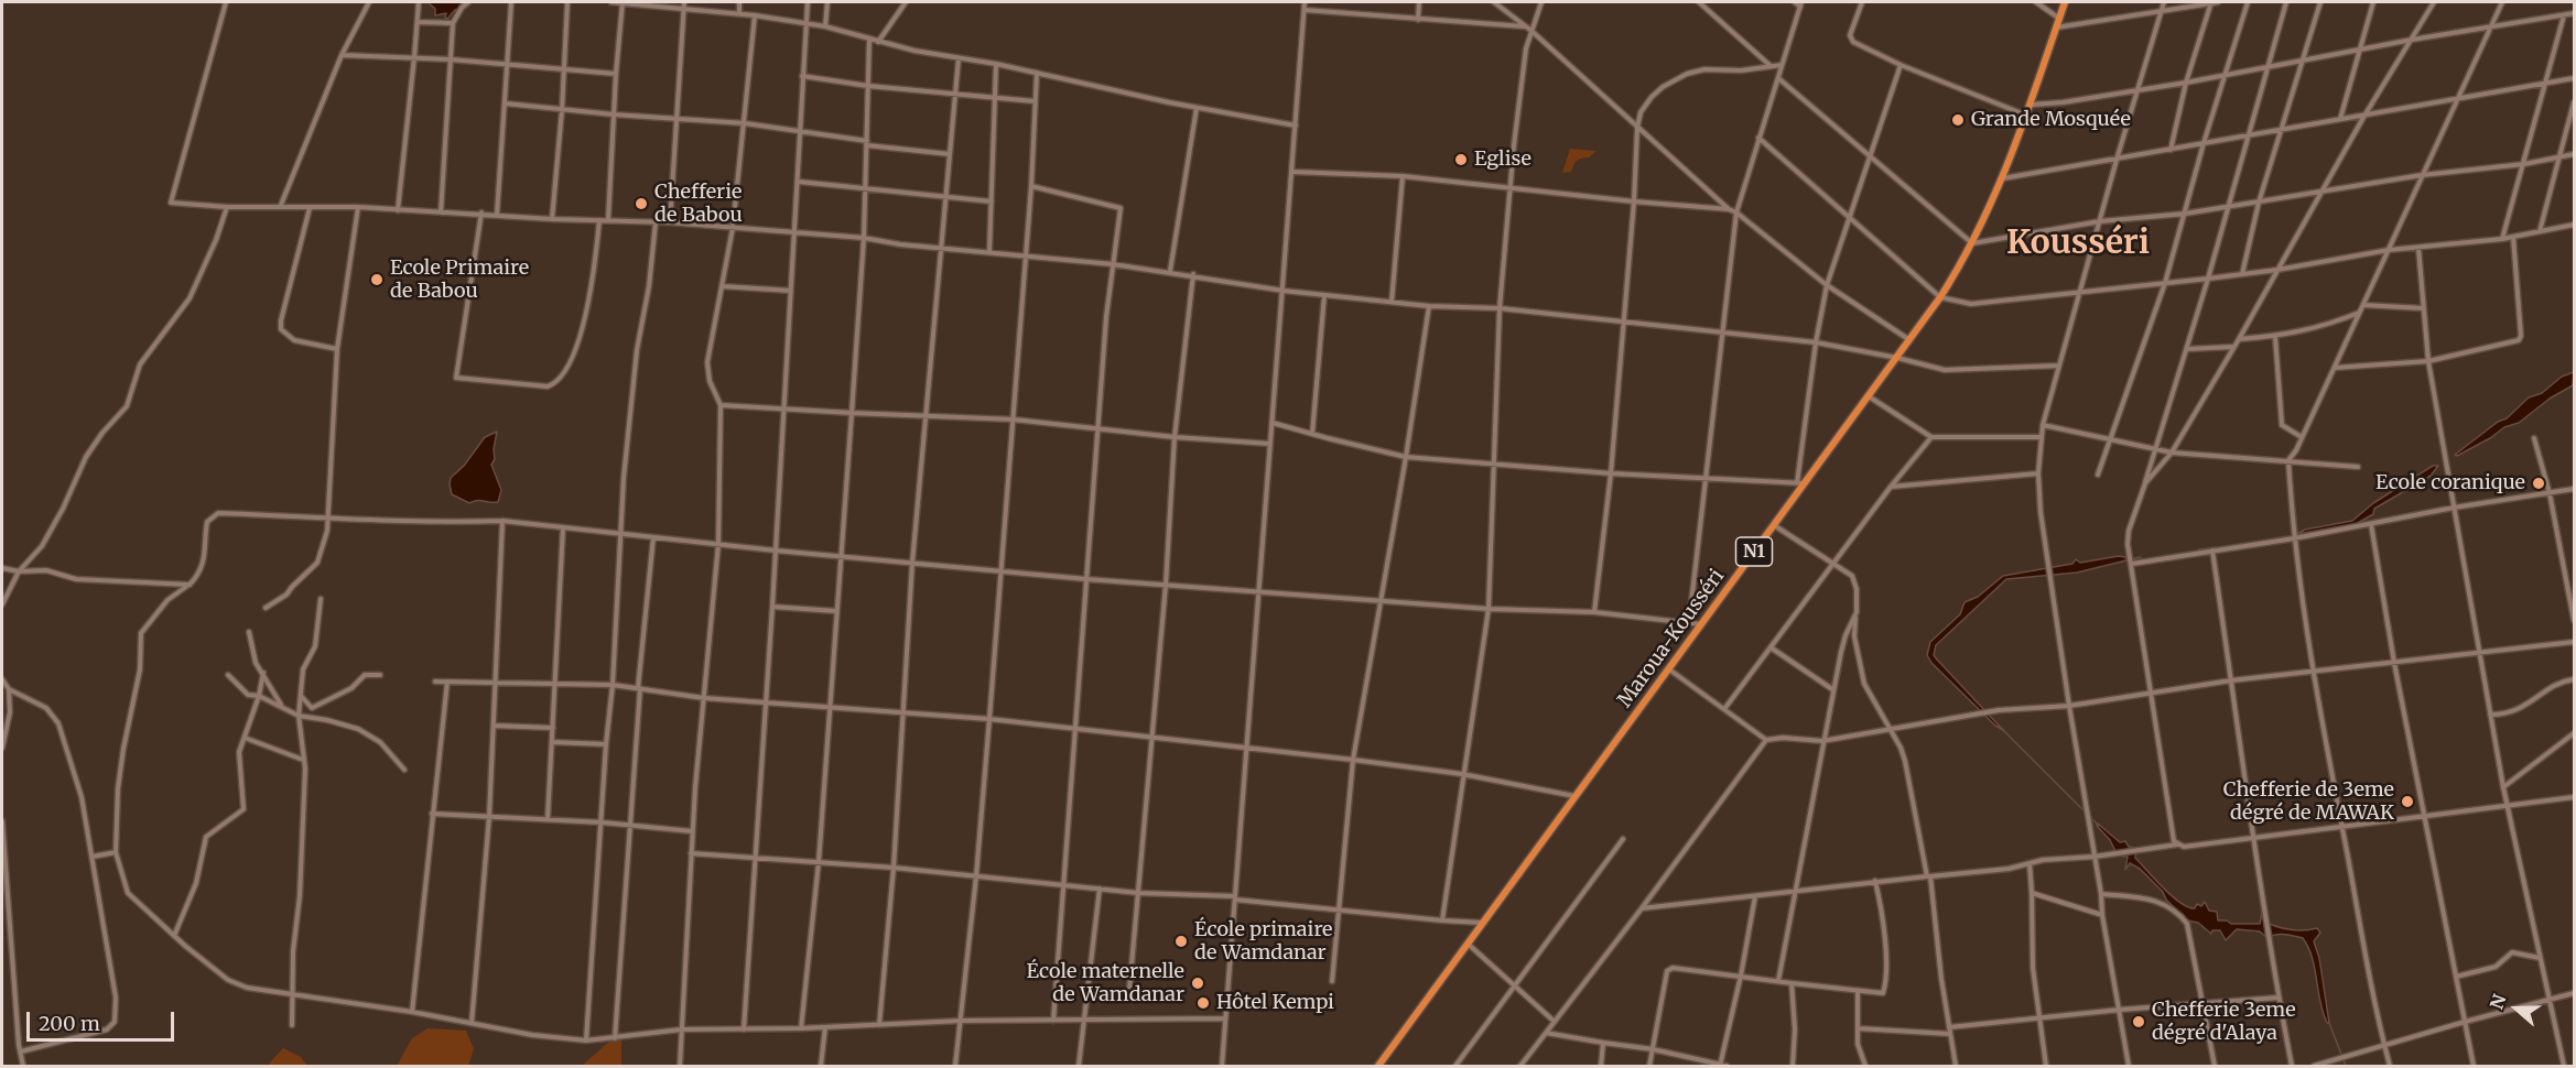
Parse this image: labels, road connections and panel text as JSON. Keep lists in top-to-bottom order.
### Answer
{
  "streets": {
    "highway": ["N1", "Maroua-Kousséri"]
  },
  "districts": ["Kousséri"],
  "places": [
    "Grande Mosquée",
    "Eglise",
    "Chefferie de Babou",
    "Ecole Primaire de Babou",
    "Ecole coranique",
    "Chefferie de 3eme dégré de MAWAK",
    "École primaire de Wamdanar",
    "École maternelle de Wamdanar",
    "Hôtel Kempi",
    "Chefferie 3eme dégré d'Alaya"
  ],
  "scale_bar": "200 m",
  "north": "left"
}
